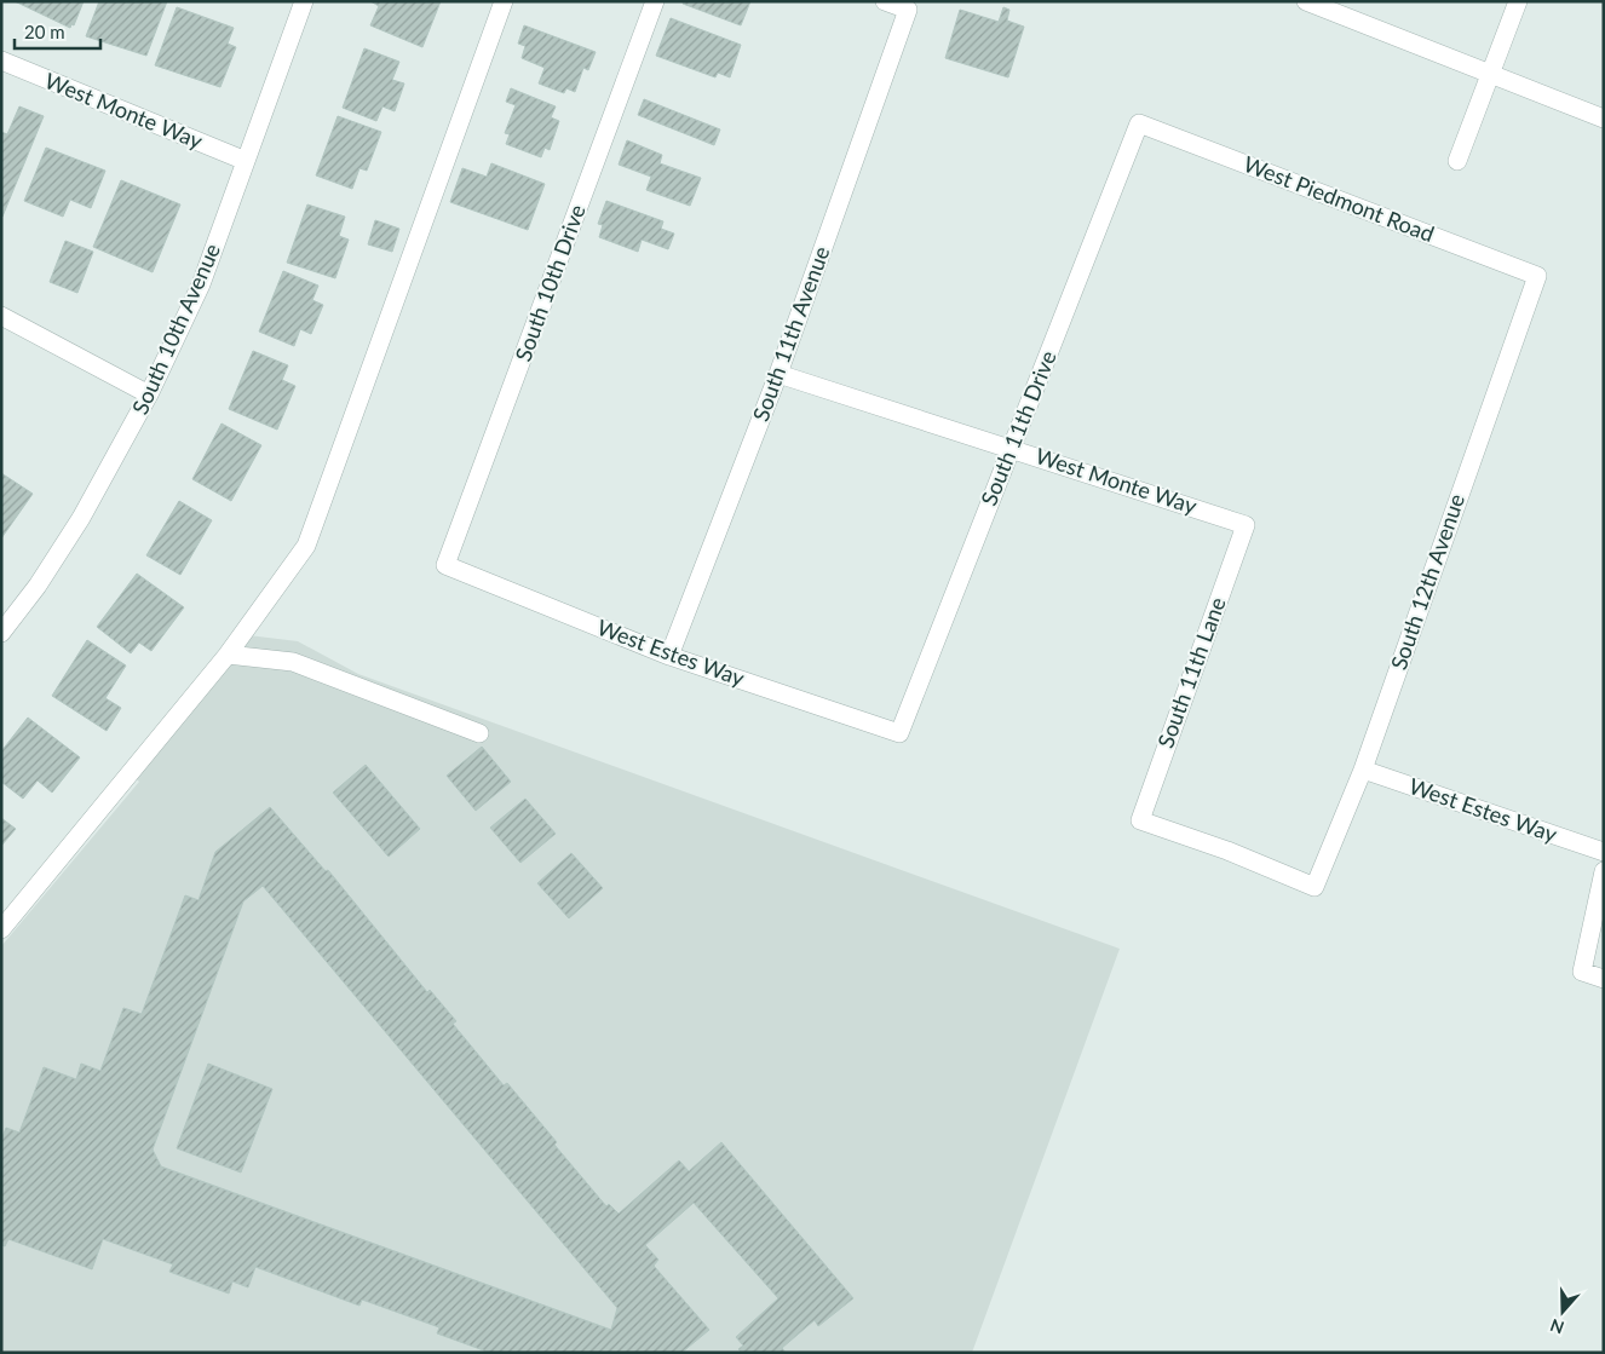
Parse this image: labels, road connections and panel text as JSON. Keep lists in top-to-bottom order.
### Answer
{
  "streets": {
    "street": [
      "West Monte Way",
      "West Piedmont Road",
      "South 10th Drive",
      "South 10th Avenue",
      "South 11th Avenue",
      "South 11th Drive",
      "South 12th Avenue",
      "West Estes Way",
      "South 11th Lane"
    ]
  },
  "crossings": [
    ["West Monte Way", "South 10th Avenue"],
    ["West Monte Way", "South 11th Avenue"],
    ["West Monte Way", "South 11th Drive"],
    ["West Monte Way", "South 11th Lane"],
    ["West Piedmont Road", "South 11th Drive"],
    ["West Piedmont Road", "South 12th Avenue"],
    ["South 10th Drive", "West Estes Way"],
    ["South 11th Avenue", "West Estes Way"],
    ["South 11th Drive", "West Estes Way"],
    ["South 12th Avenue", "West Estes Way"],
    ["South 12th Avenue", "South 11th Lane"]
  ],
  "scale_bar": "20 m",
  "north": "bottom"
}
